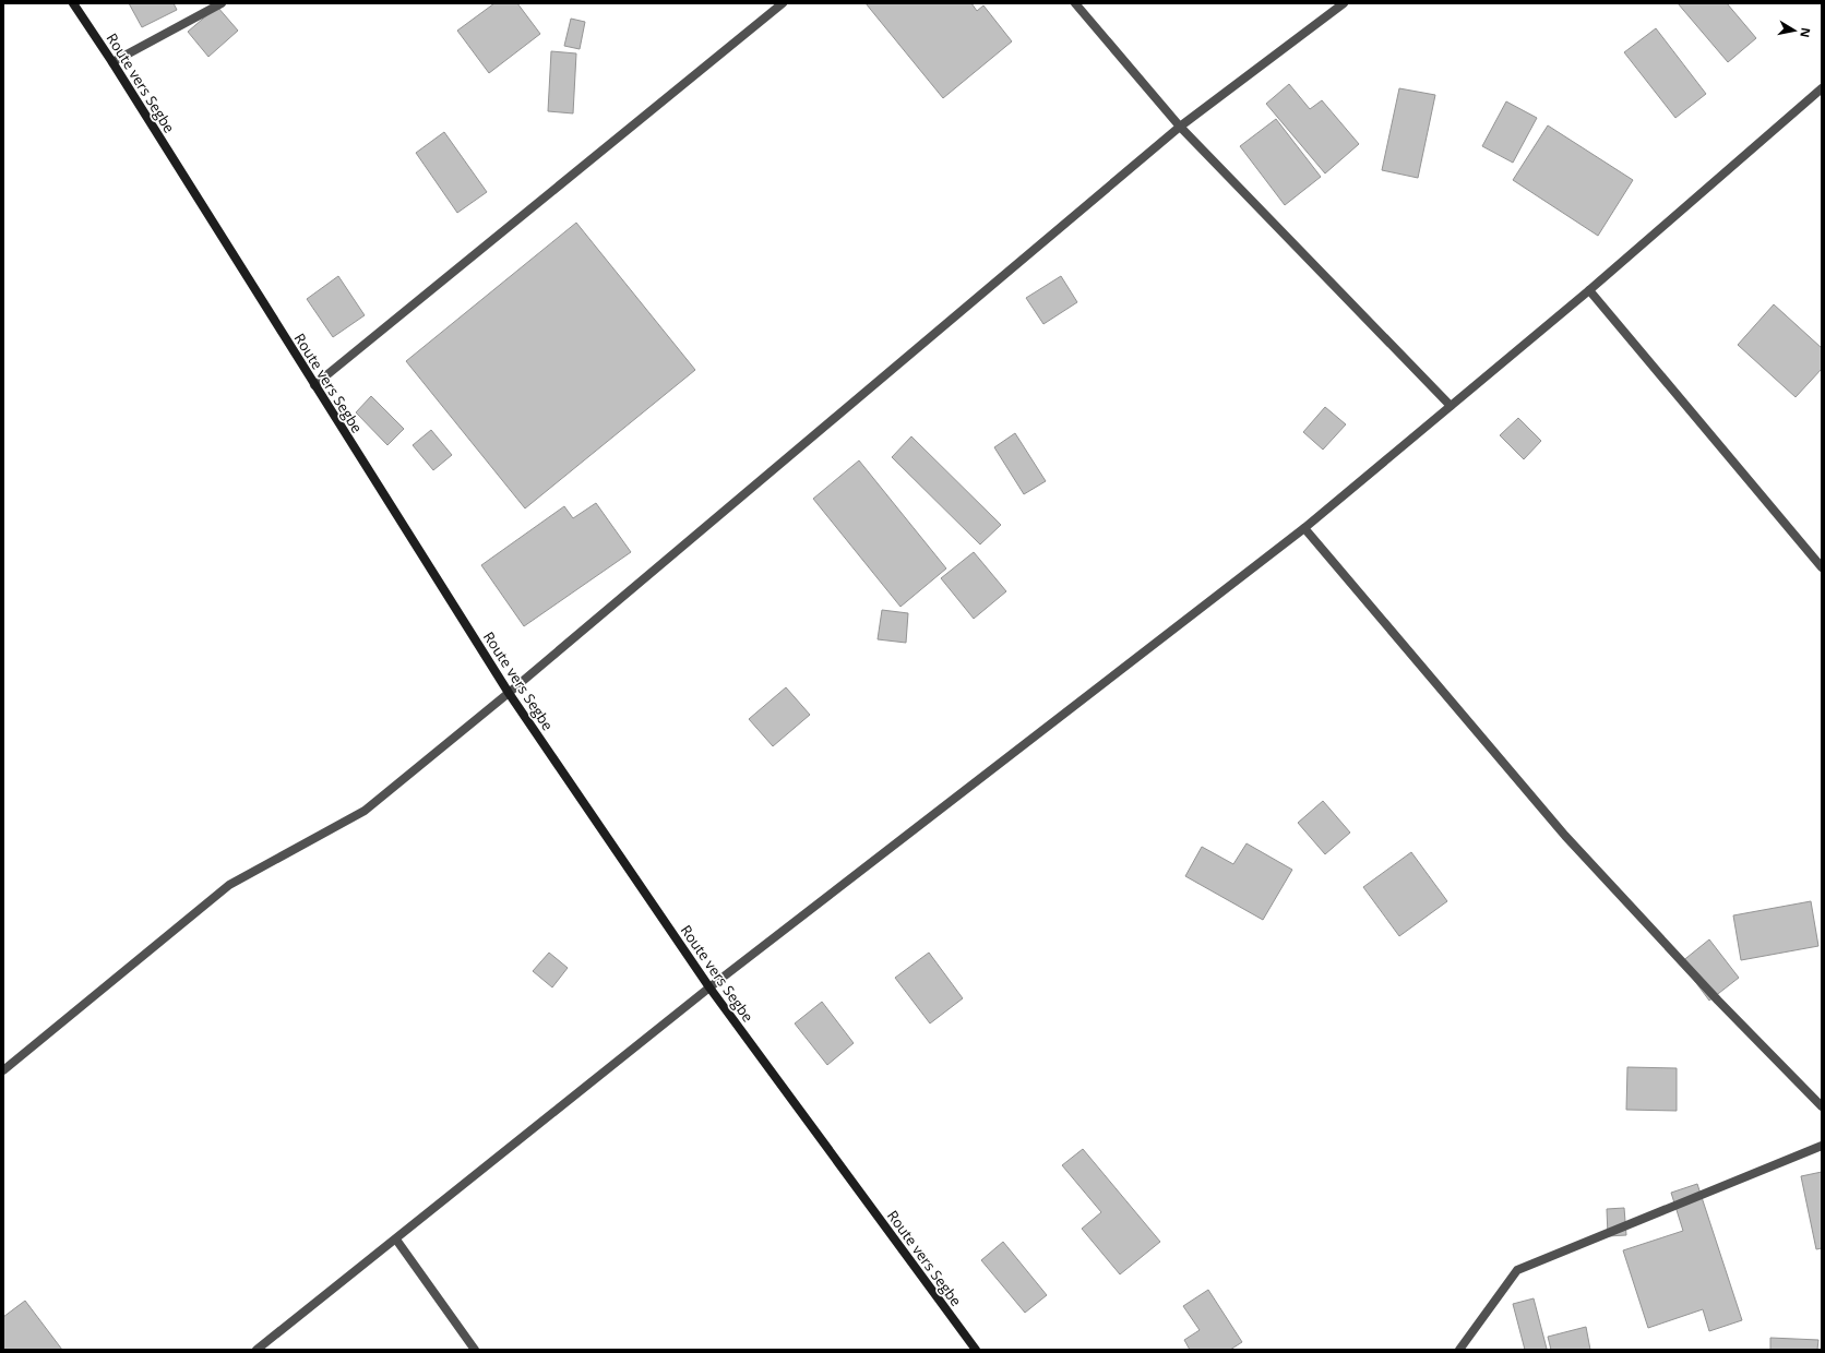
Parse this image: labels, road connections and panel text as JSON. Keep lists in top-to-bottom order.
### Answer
{
  "streets": {
    "main road": ["Route vers Segbe"]
  },
  "north": "right"
}
